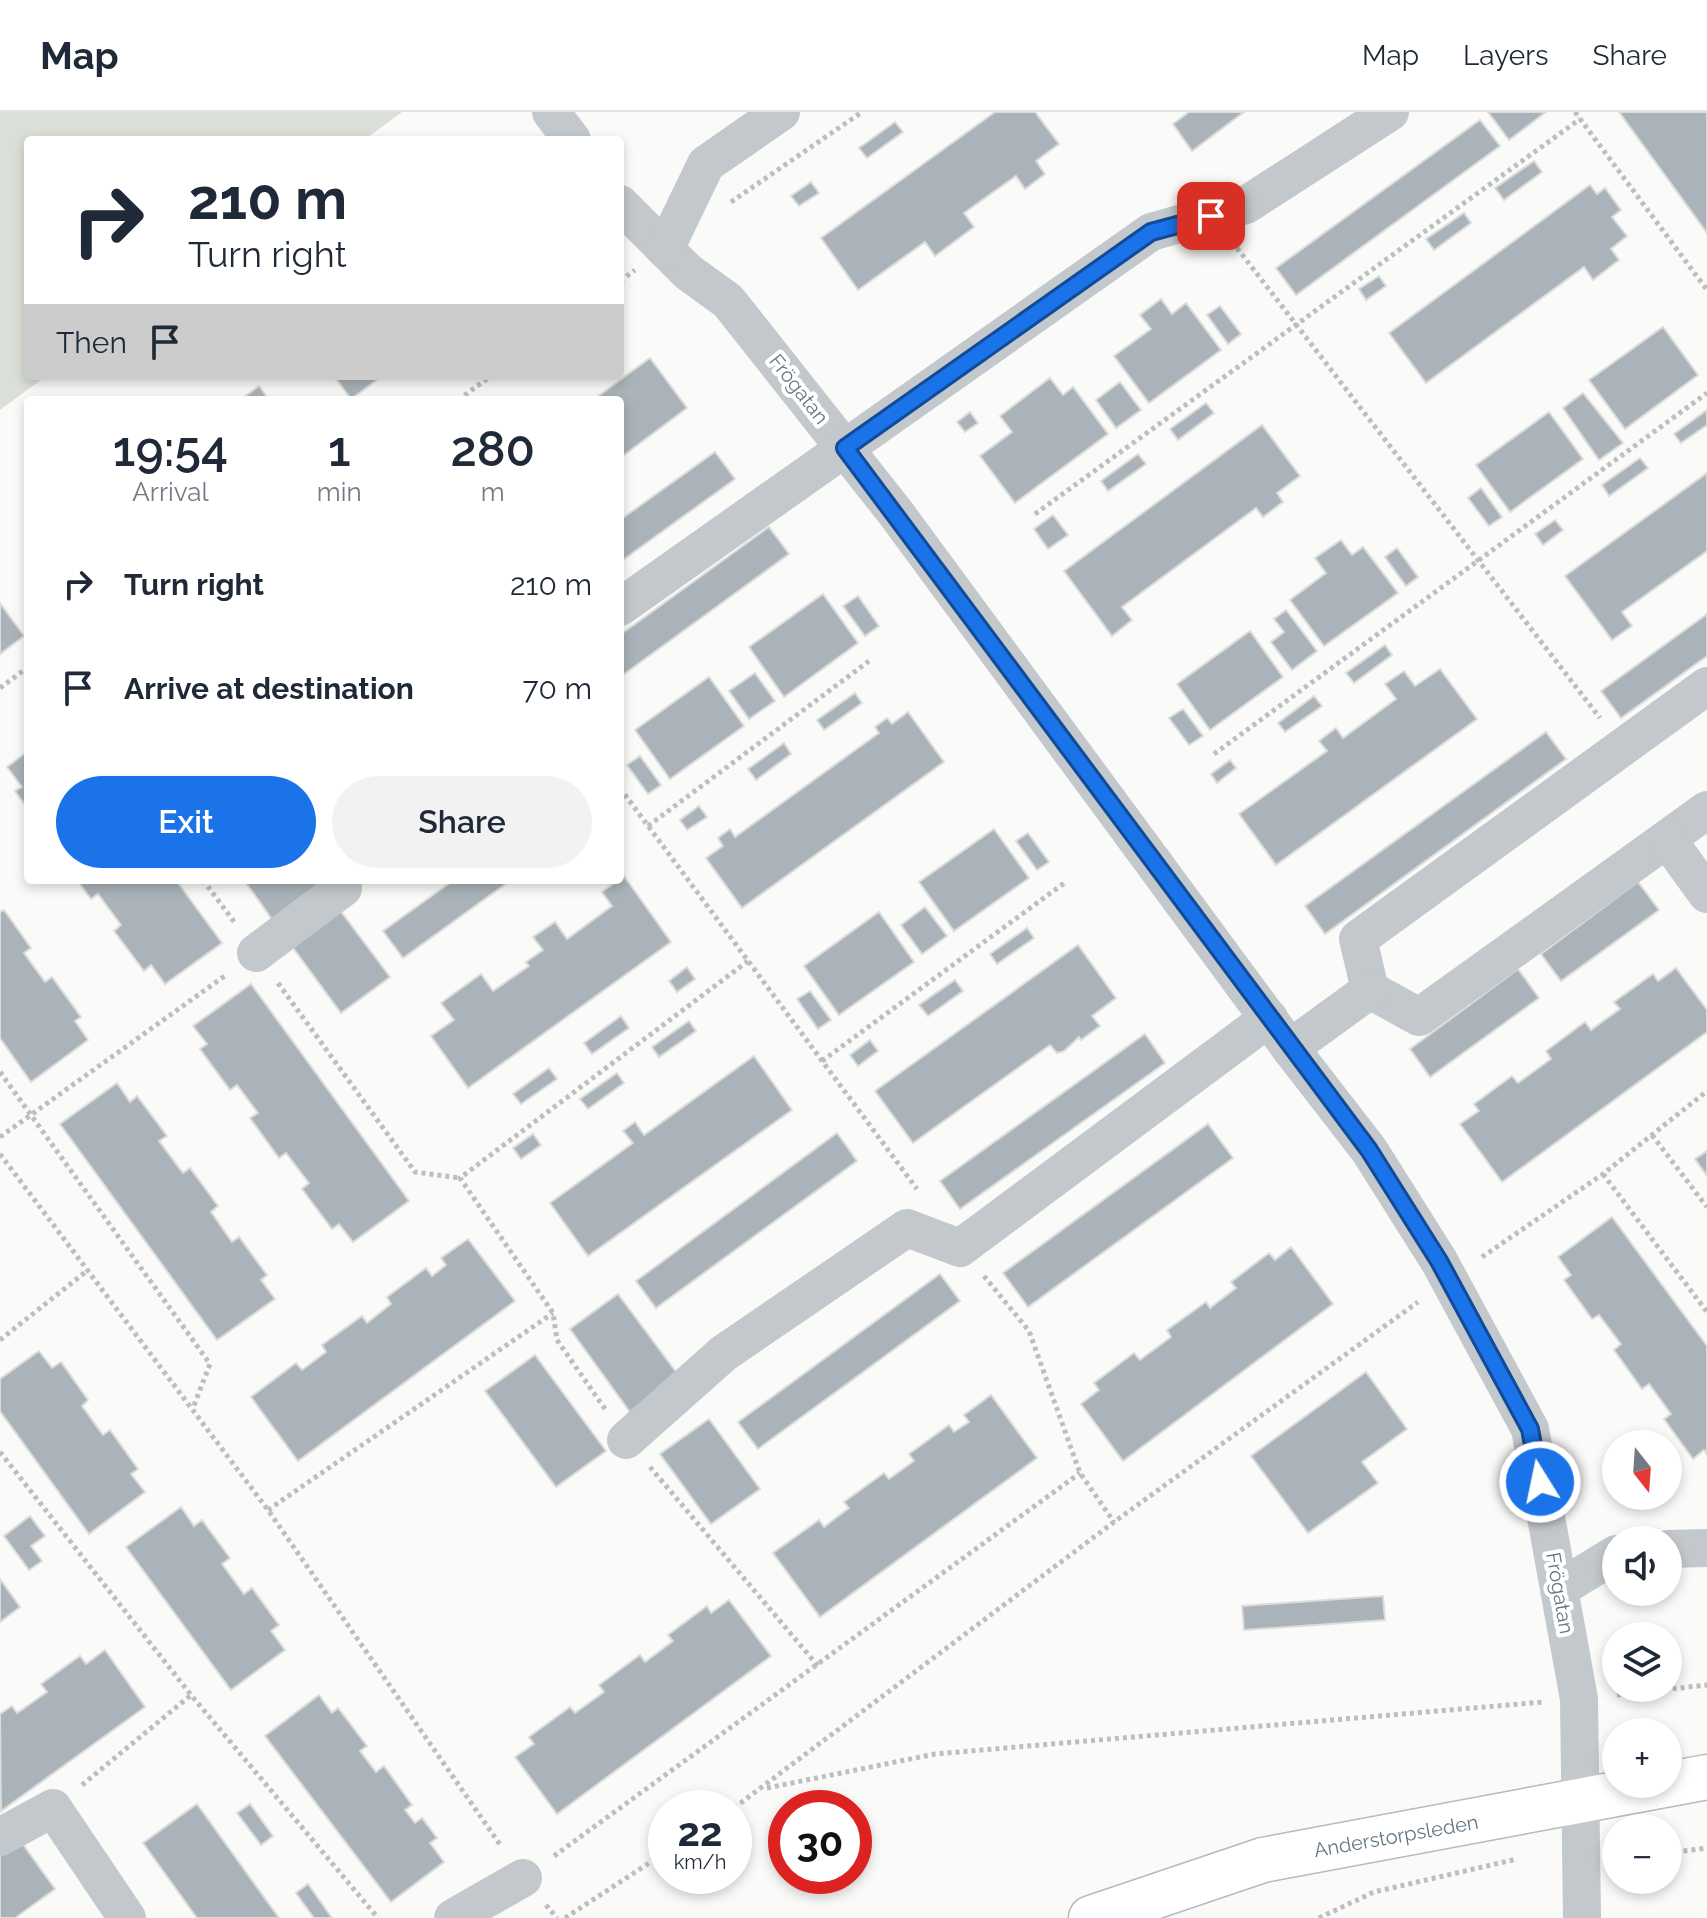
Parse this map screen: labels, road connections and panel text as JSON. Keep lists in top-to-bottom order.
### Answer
{
  "streets": {
    "main road": ["Anderstorpsleden"],
    "street": ["Frögatan"]
  },
  "crossings": [
    ["Frögatan", "Anderstorpsleden"]
  ],
  "north": "bottom",
  "page": {
    "header": "Map",
    "nav": ["Map", "Layers", "Share"],
    "turn": ["210 m", "Turn right"],
    "then": "Then",
    "eta": [
      "19:54",
      "Arrival",
      "1",
      "min",
      "280",
      "m"
    ],
    "list": [
      {
        "name": "Turn right",
        "value": "210 m"
      },
      {
        "name": "Arrive at destination",
        "value": "70 m"
      }
    ],
    "buttons": ["Exit", "Share"],
    "map_buttons": ["+", "−"],
    "speed": "22 km/h",
    "limit": "30"
  }
}
